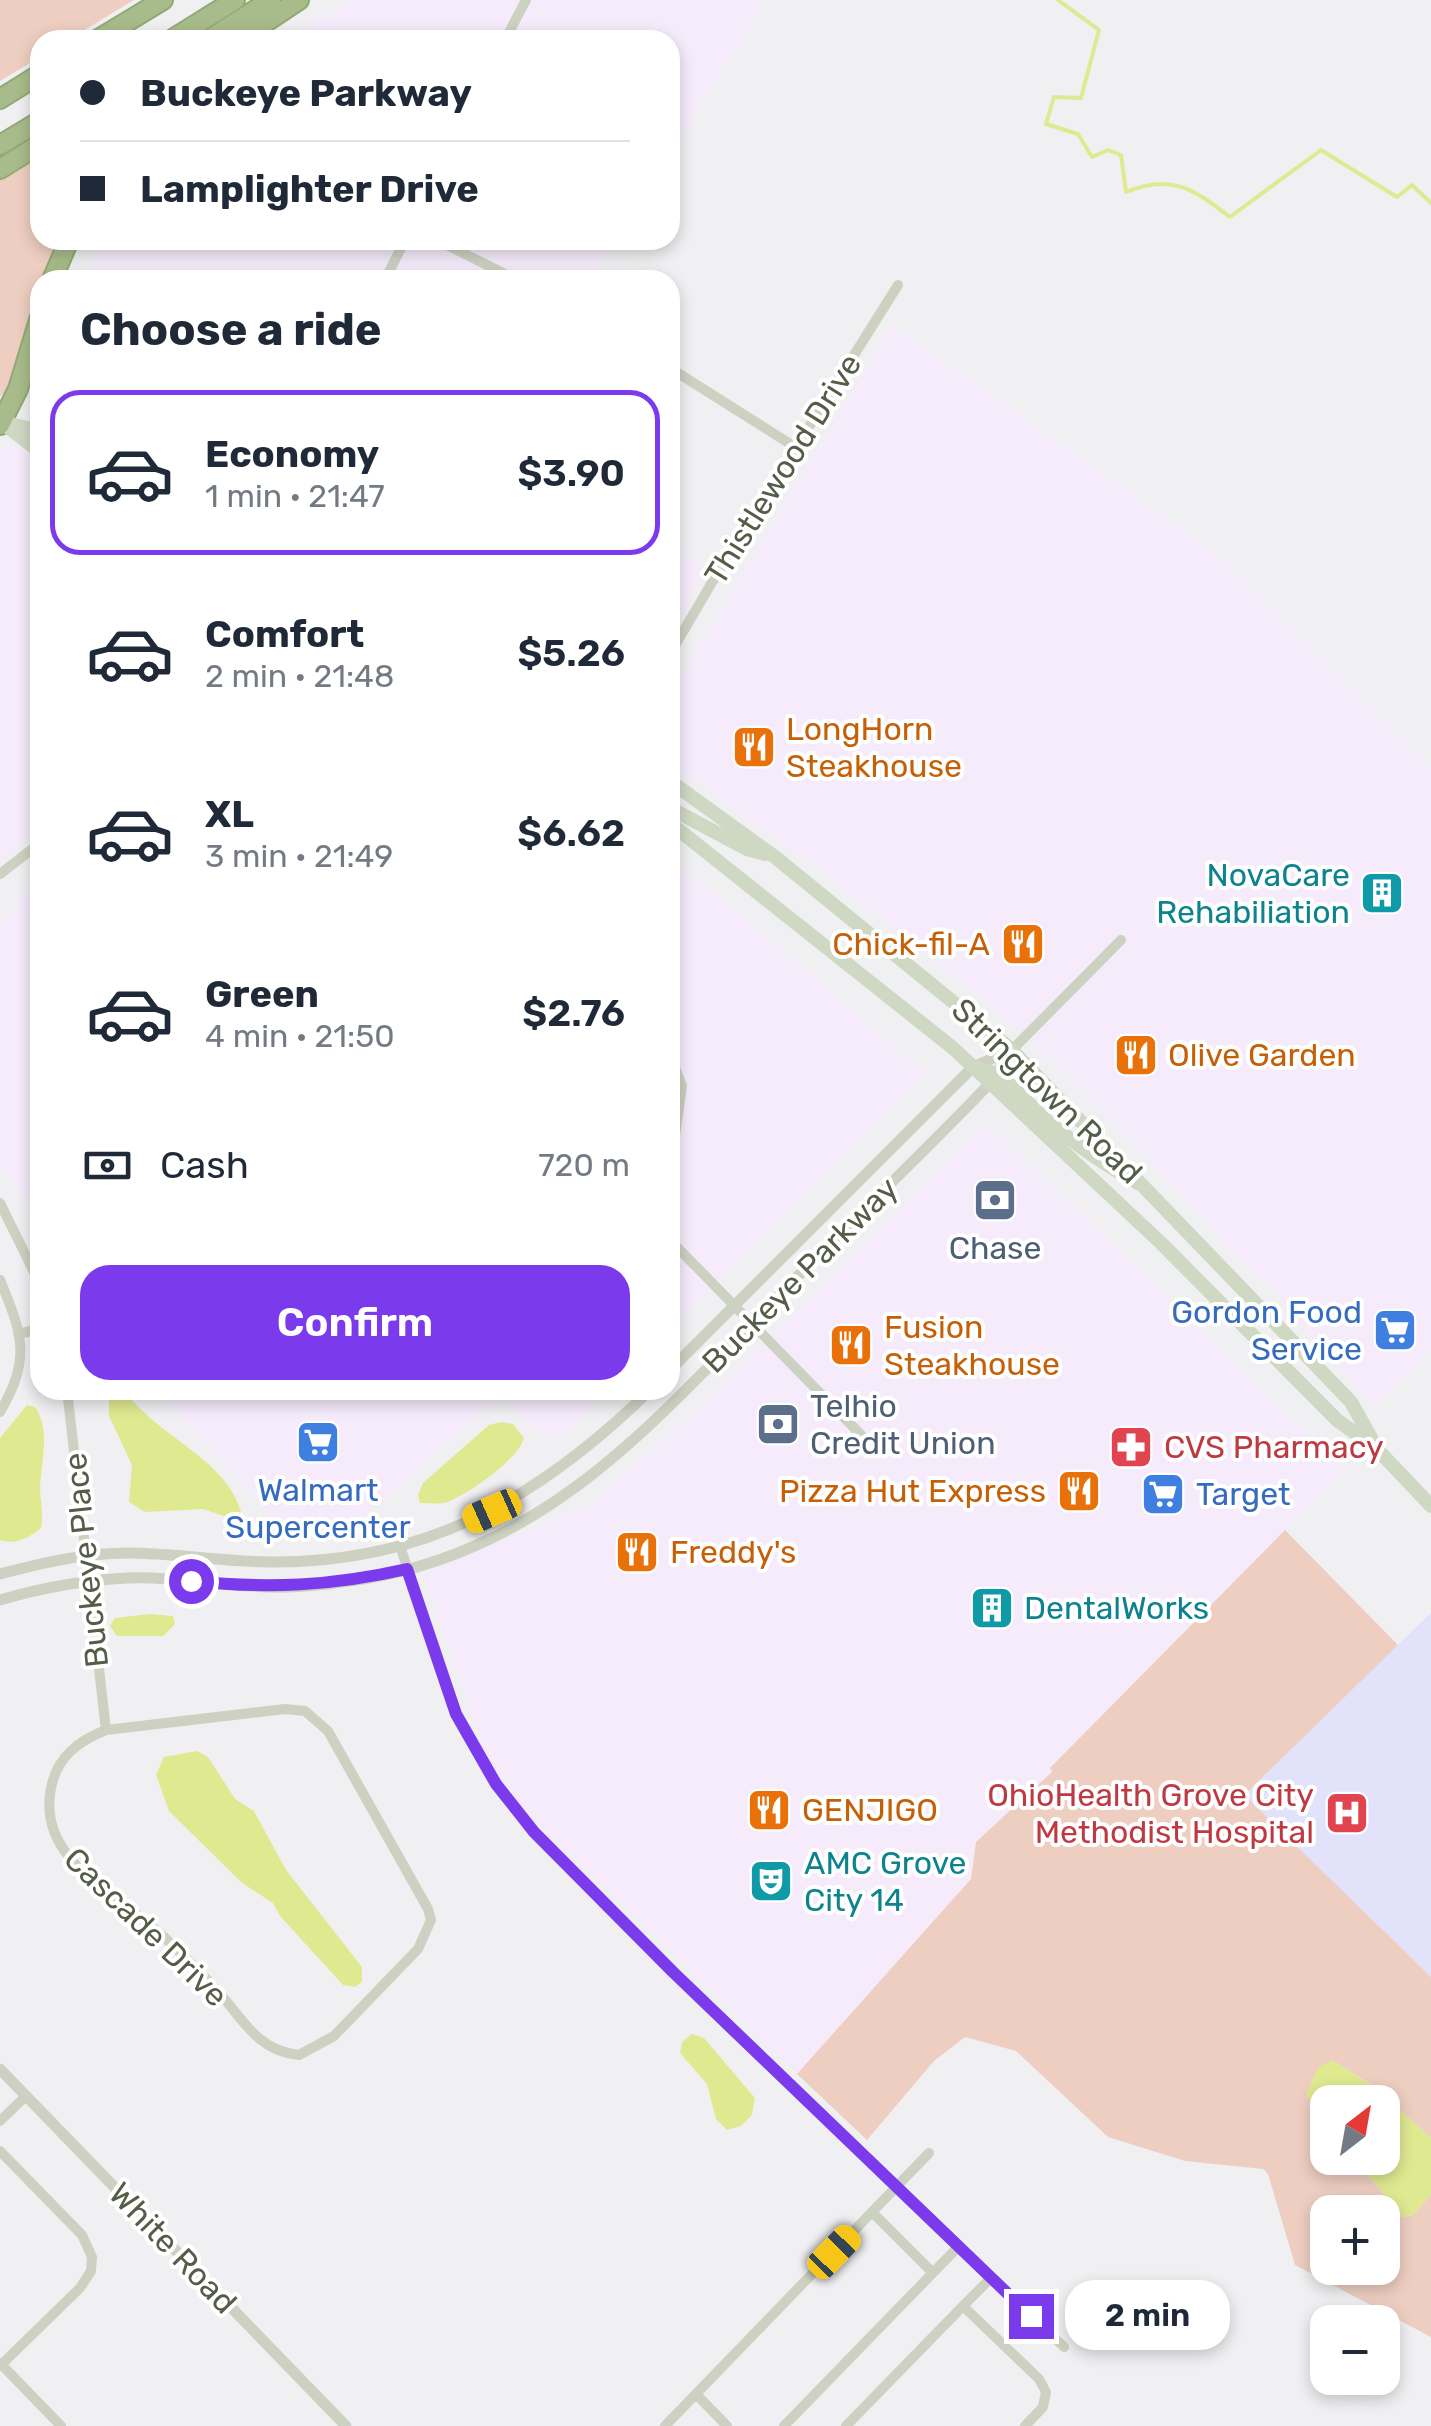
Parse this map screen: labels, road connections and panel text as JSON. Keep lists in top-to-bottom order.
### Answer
{
  "streets": {
    "main road": ["Stringtown Road"],
    "street": [
      "Thistlewood Drive",
      "Buckeye Parkway",
      "Buckeye Place",
      "Cascade Drive",
      "White Road"
    ]
  },
  "crossings": [
    ["Stringtown Road", "Buckeye Parkway"],
    ["Buckeye Parkway", "Buckeye Place"],
    ["Buckeye Place", "Cascade Drive"]
  ],
  "places": {
    "restaurant": [
      "LongHorn Steakhouse",
      "Chick-fil-A",
      "Olive Garden",
      "Fusion Steakhouse",
      "Pizza Hut Express",
      "Freddy's",
      "GENJIGO"
    ],
    "building": ["NovaCare Rehabiliation", "DentalWorks"],
    "bank": ["Chase", "Telhio Credit Union"],
    "supermarket": ["Gordon Food Service", "Walmart Supercenter", "Target"],
    "pharmacy": ["CVS Pharmacy"],
    "hospital": ["OhioHealth Grove City Methodist Hospital"],
    "theatre": ["AMC Grove City 14"]
  },
  "north": "top right",
  "page": {
    "banner": ["Buckeye Parkway", "Lamplighter Drive"],
    "heading": "Choose a ride",
    "list": [
      {
        "name": "Economy",
        "note": "1 min · 21:47",
        "value": "$3.90"
      },
      {
        "name": "Comfort",
        "note": "2 min · 21:48",
        "value": "$5.26"
      },
      {
        "name": "XL",
        "note": "3 min · 21:49",
        "value": "$6.62"
      },
      {
        "name": "Green",
        "note": "4 min · 21:50",
        "value": "$2.76"
      }
    ],
    "pay": ["Cash", "720 m"],
    "buttons": "Confirm",
    "map_buttons": ["+", "−"],
    "bubble": "2 min"
  }
}
